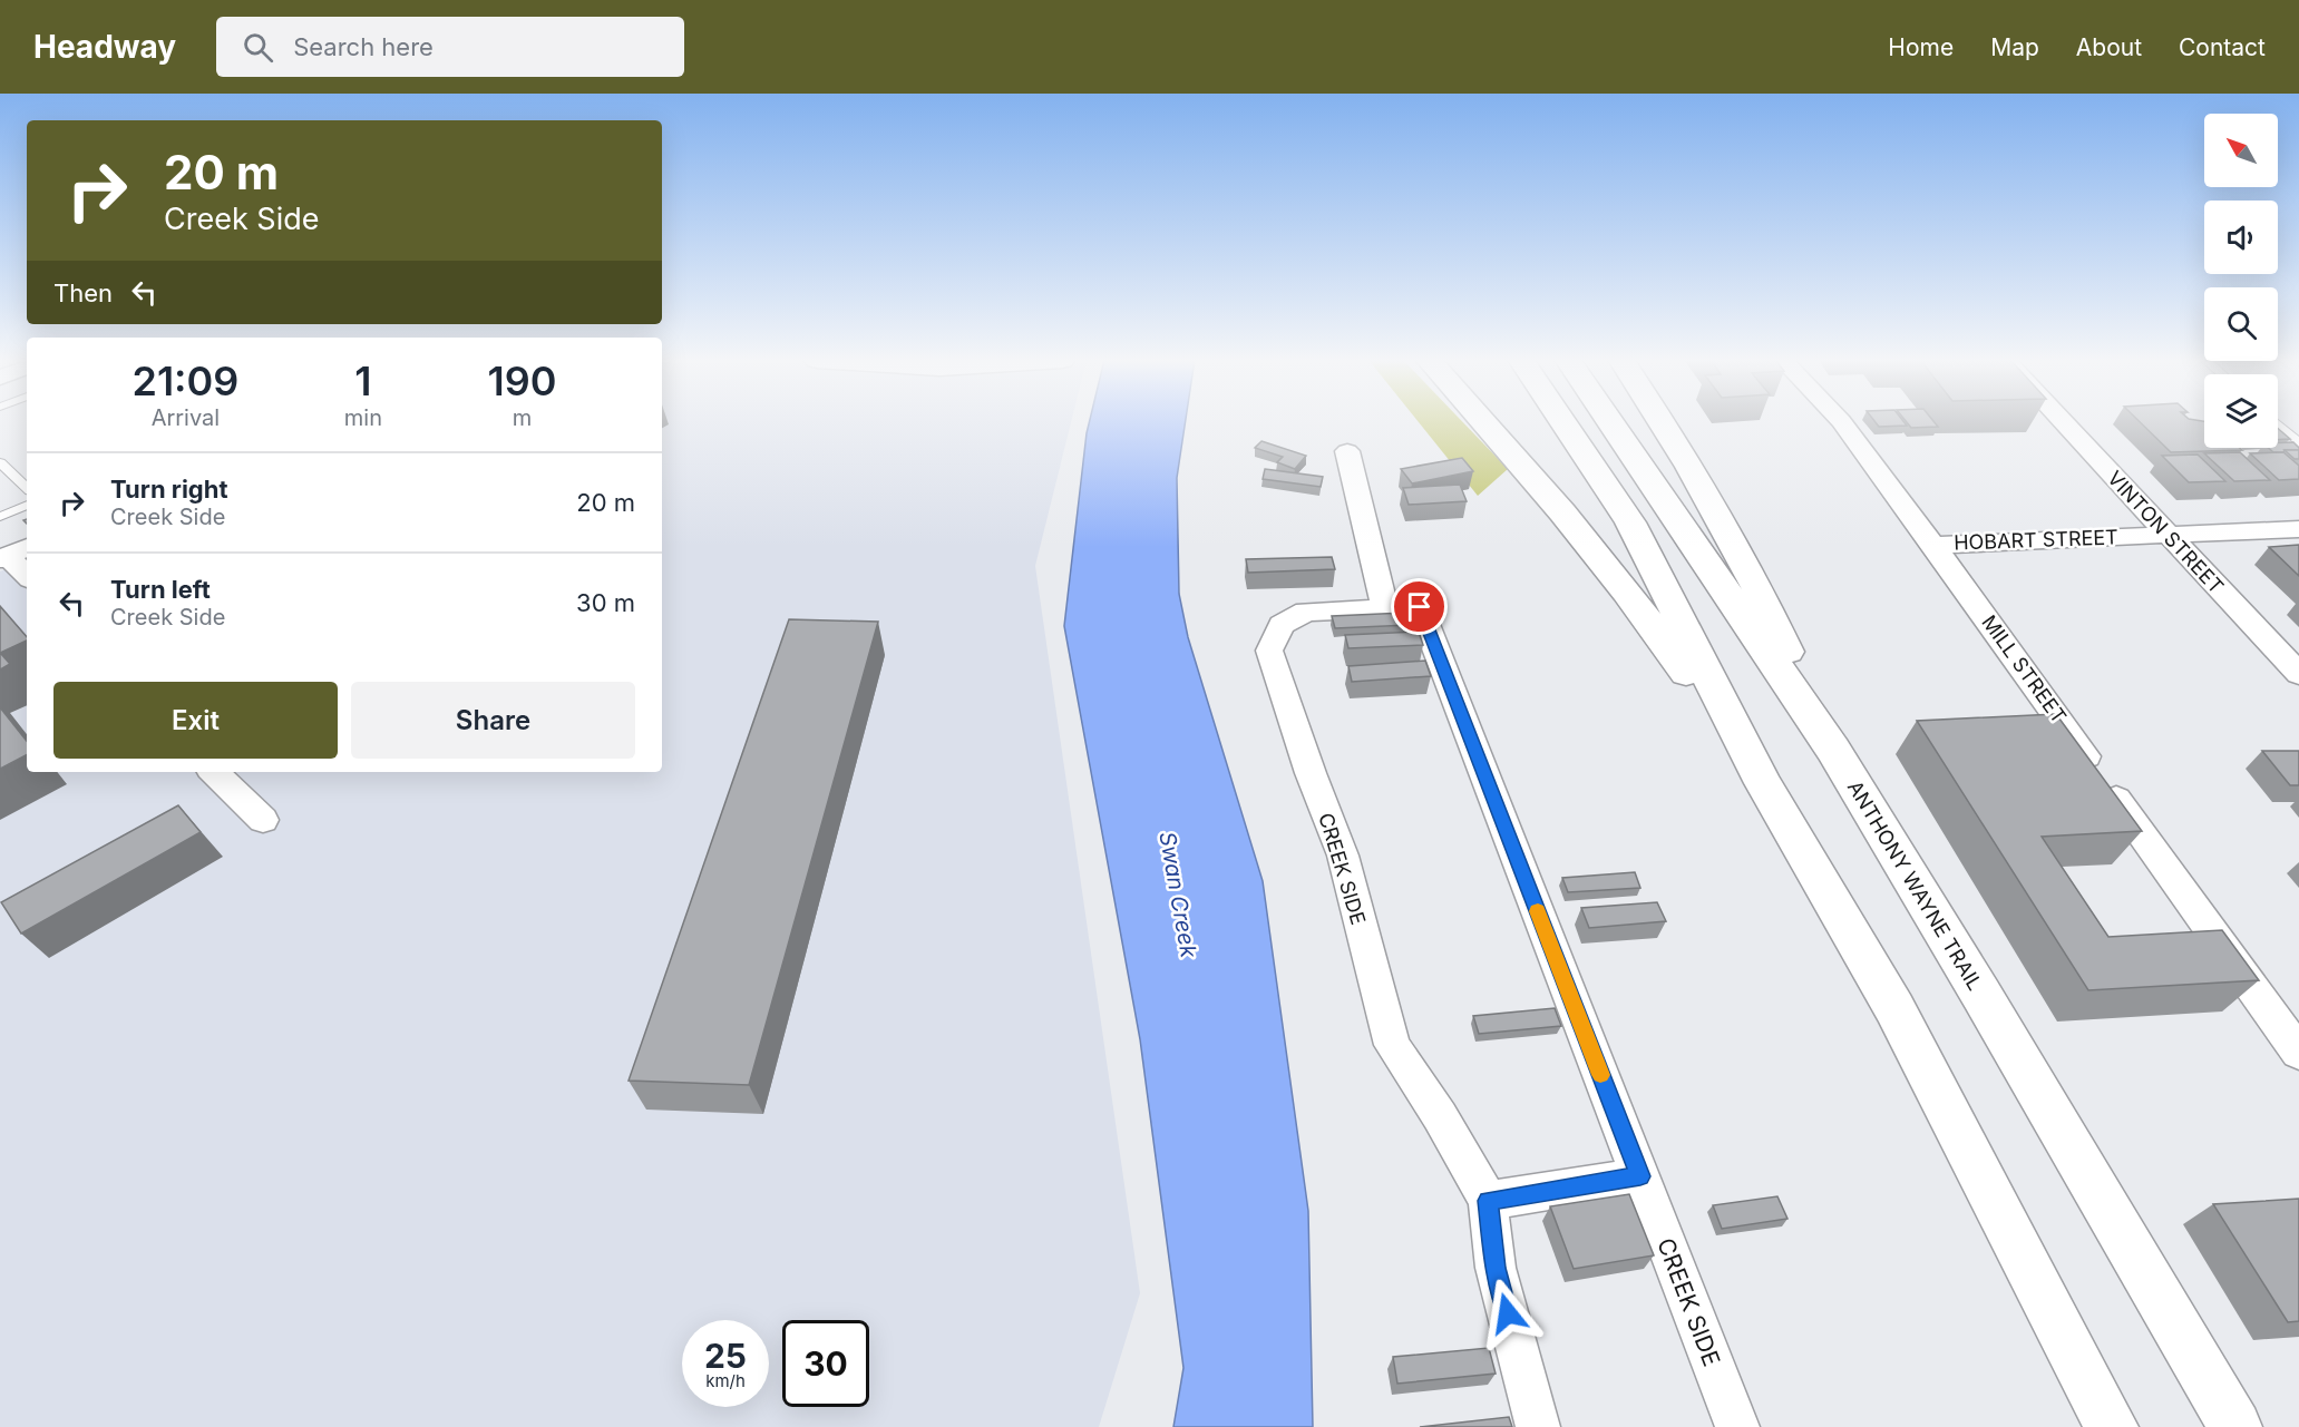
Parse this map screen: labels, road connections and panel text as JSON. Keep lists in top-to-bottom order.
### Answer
{
  "streets": {
    "main road": ["ANTHONY WAYNE TRAIL"],
    "street": [
      "VINTON STREET",
      "HOBART STREET",
      "MILL STREET",
      "CREEK SIDE"
    ]
  },
  "crossings": [
    ["VINTON STREET", "HOBART STREET"],
    ["HOBART STREET", "MILL STREET"]
  ],
  "water": ["Swan Creek"],
  "north": "top left",
  "page": {
    "header": "Headway",
    "search": "Search here",
    "nav": [
      "Home",
      "Map",
      "About",
      "Contact"
    ],
    "turn": ["20 m", "Creek Side"],
    "then": "Then",
    "eta": [
      "21:09",
      "Arrival",
      "1",
      "min",
      "190",
      "m"
    ],
    "list": [
      {
        "name": "Turn right",
        "note": "Creek Side",
        "value": "20 m"
      },
      {
        "name": "Turn left",
        "note": "Creek Side",
        "value": "30 m"
      }
    ],
    "buttons": ["Exit", "Share"],
    "speed": "25 km/h",
    "limit": "30"
  }
}
